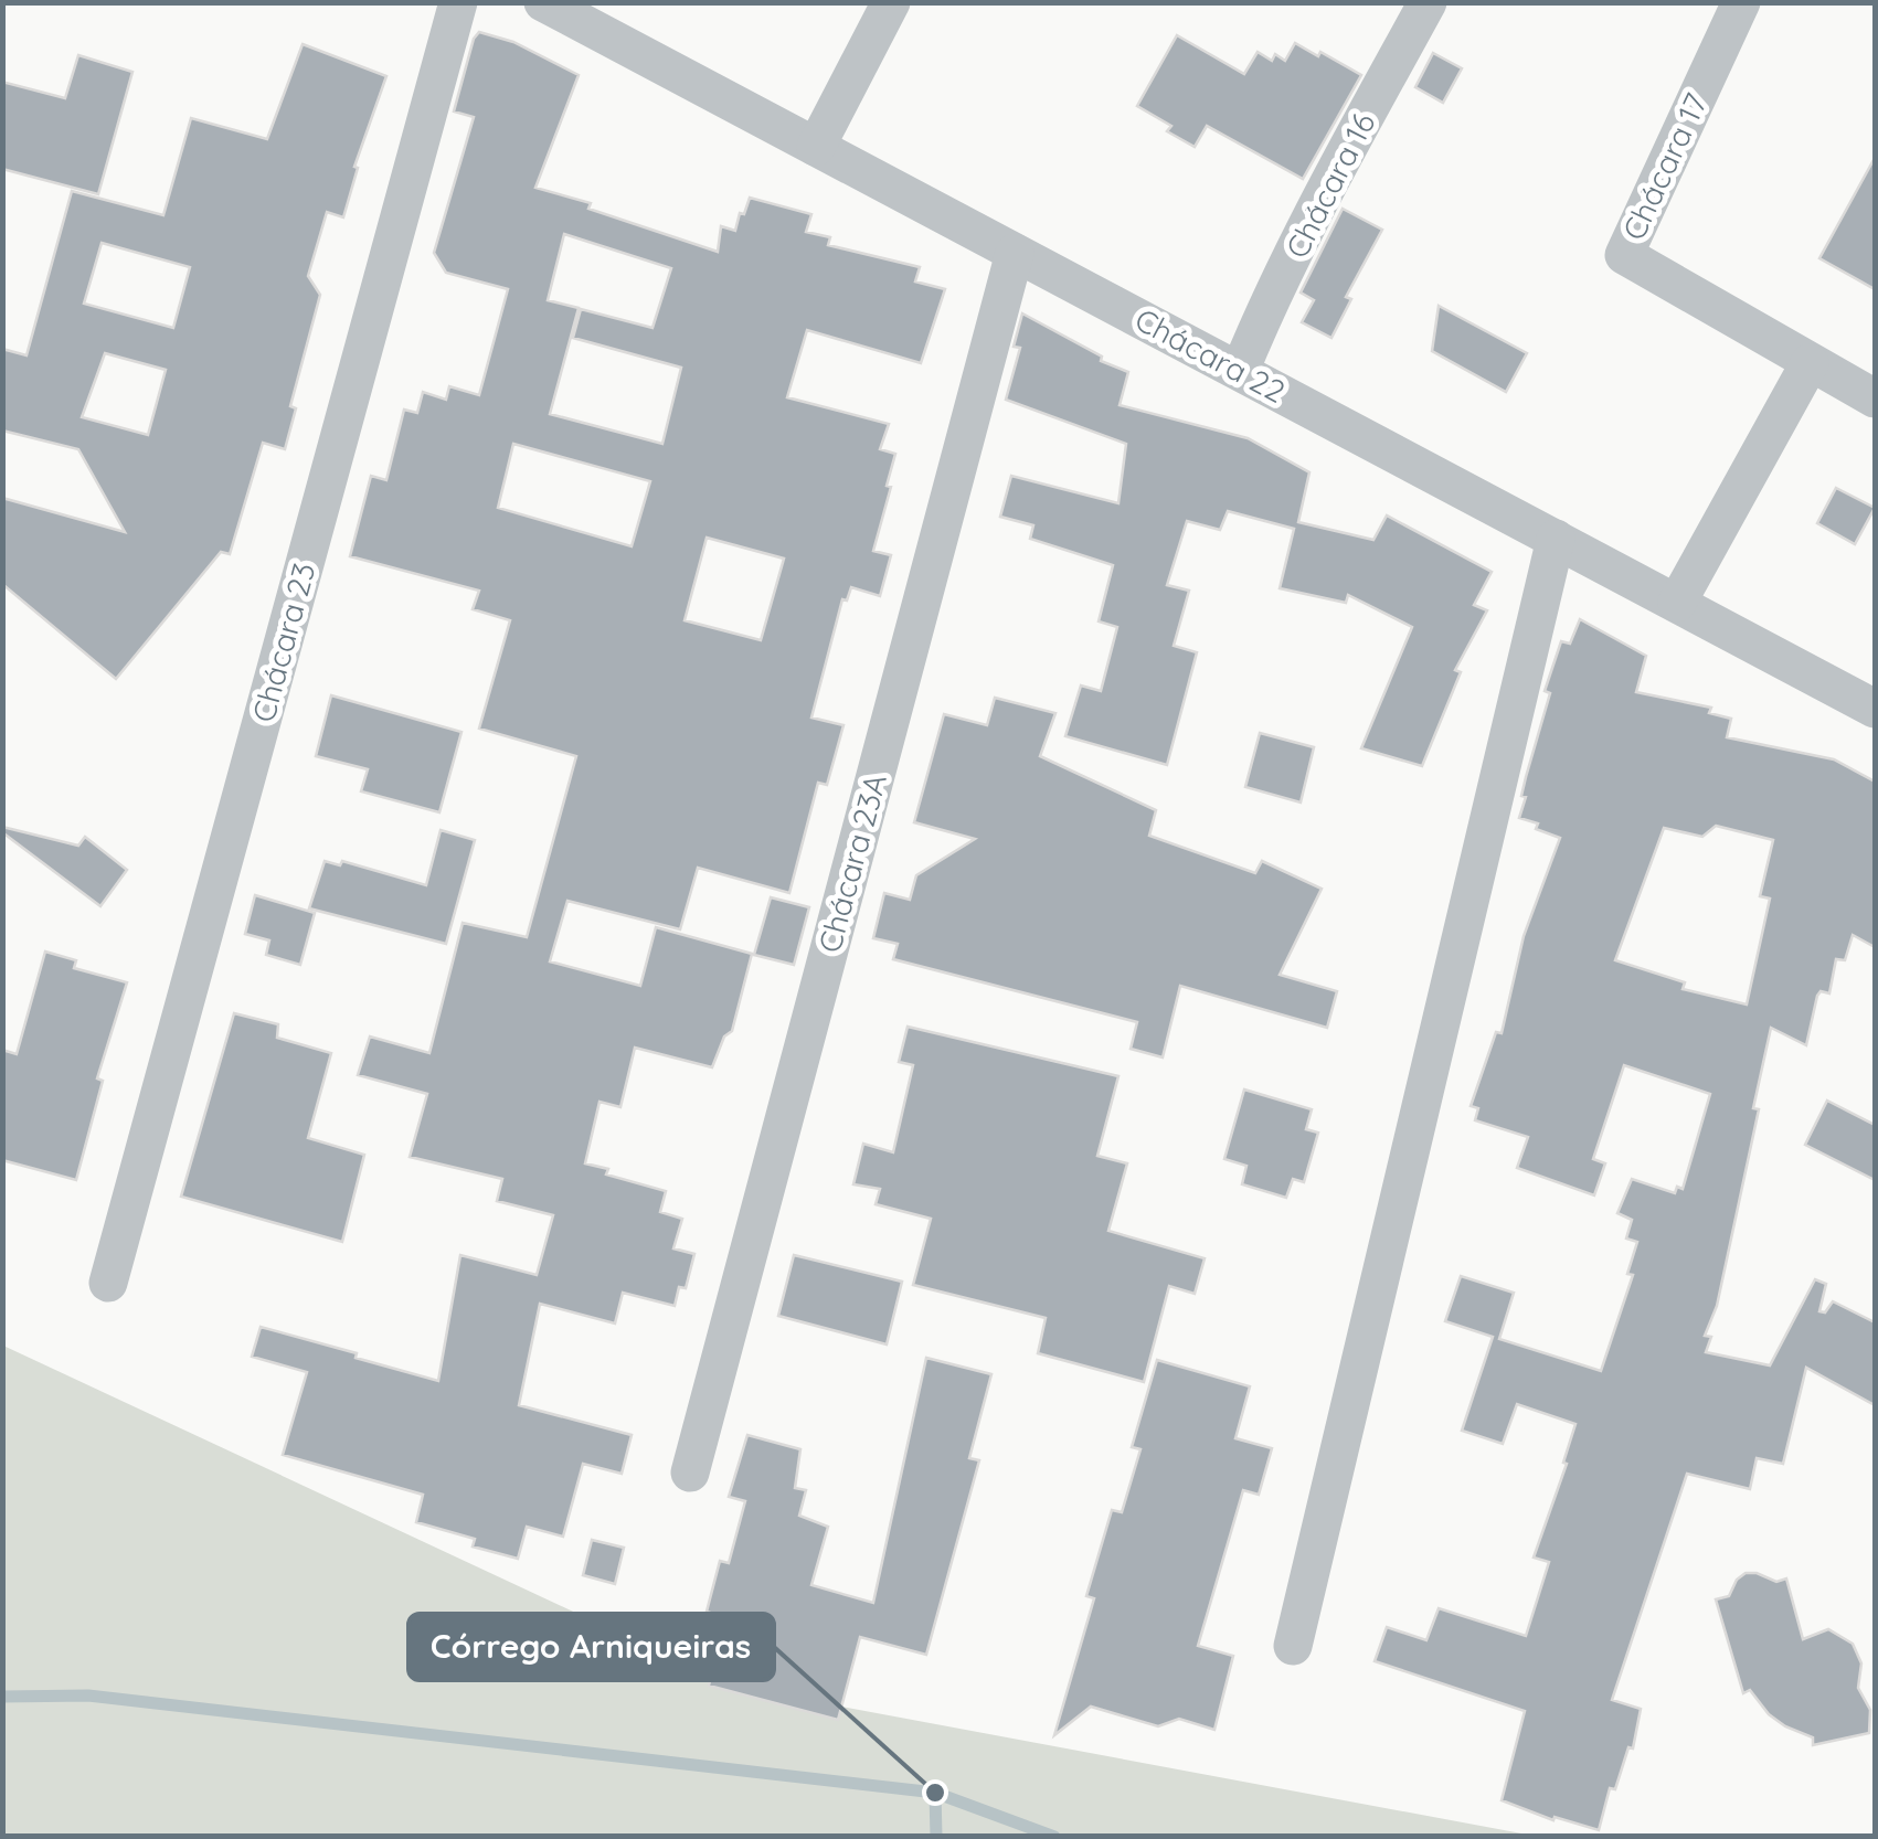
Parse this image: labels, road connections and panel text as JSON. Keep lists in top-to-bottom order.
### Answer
{
  "streets": {
    "street": [
      "Chácara 17",
      "Chácara 16",
      "Chácara 22",
      "Chácara 23",
      "Chácara 23A"
    ]
  },
  "crossings": [
    ["Chácara 16", "Chácara 22"],
    ["Chácara 22", "Chácara 23A"]
  ],
  "places": ["Córrego Arniqueiras"]
}
